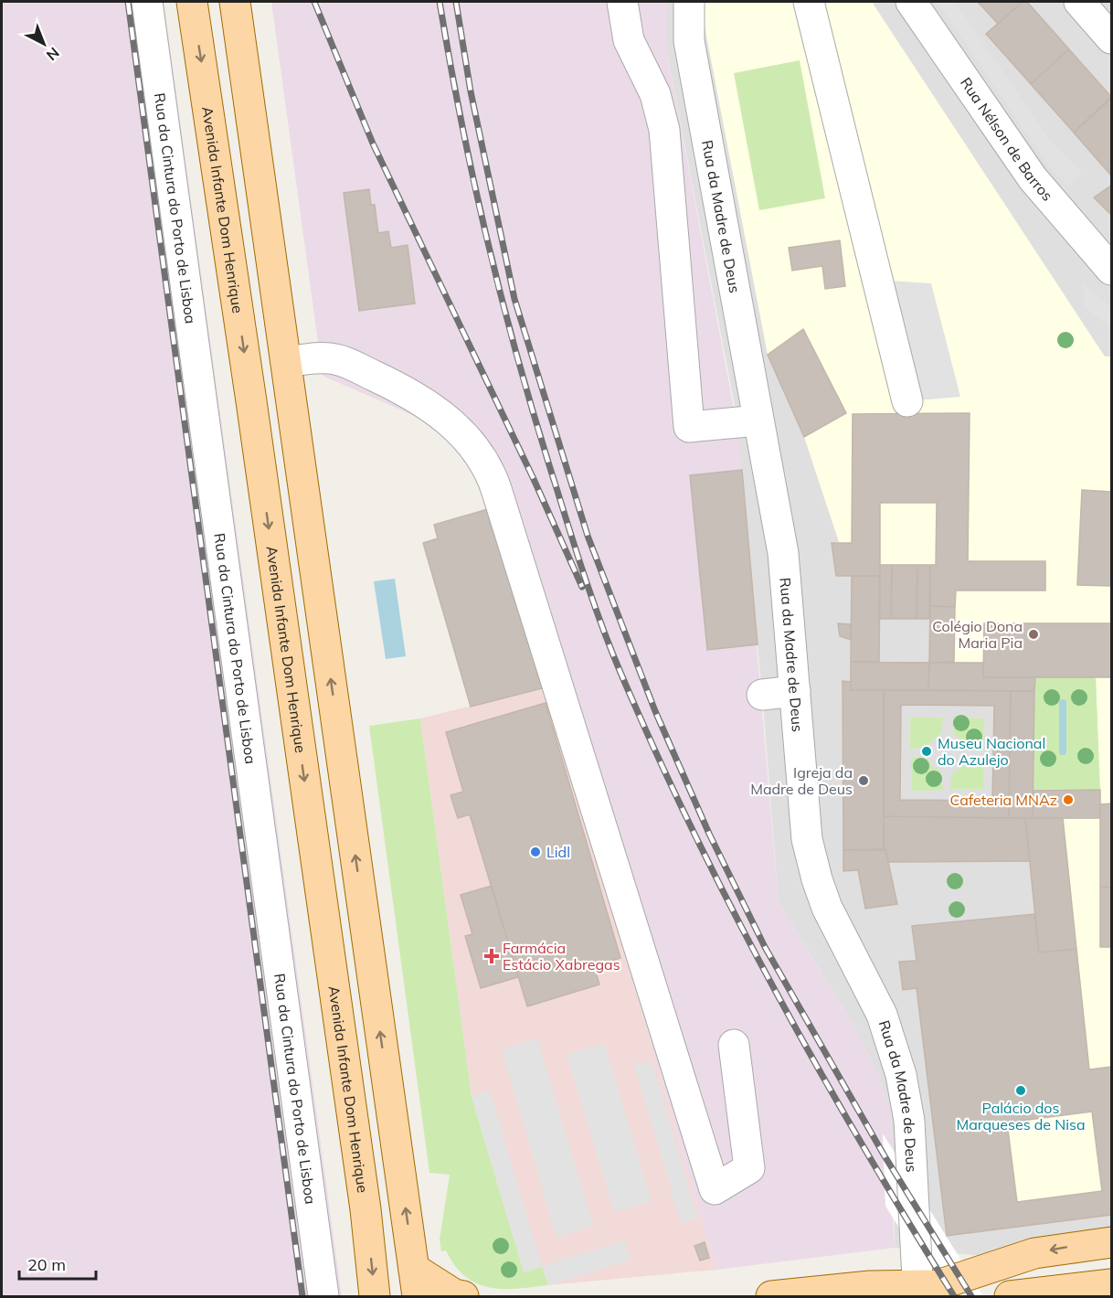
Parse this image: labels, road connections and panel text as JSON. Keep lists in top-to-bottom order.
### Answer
{
  "streets": {
    "main road": ["Avenida Infante Dom Henrique"],
    "street": ["Rua Nélson de Barros", "Rua da Cintura do Porto de Lisboa", "Rua da Madre de Deus"]
  },
  "places": {
    "other": [
      "Colégio Dona Maria Pia",
      "Museu Nacional do Azulejo",
      "Igreja da Madre de Deus",
      "Cafeteria MNAz",
      "Lidl",
      "Palácio dos Marqueses de Nisa"
    ],
    "health": ["Farmácia Estácio Xabregas"]
  },
  "scale_bar": "20 m",
  "north": "bottom right"
}
